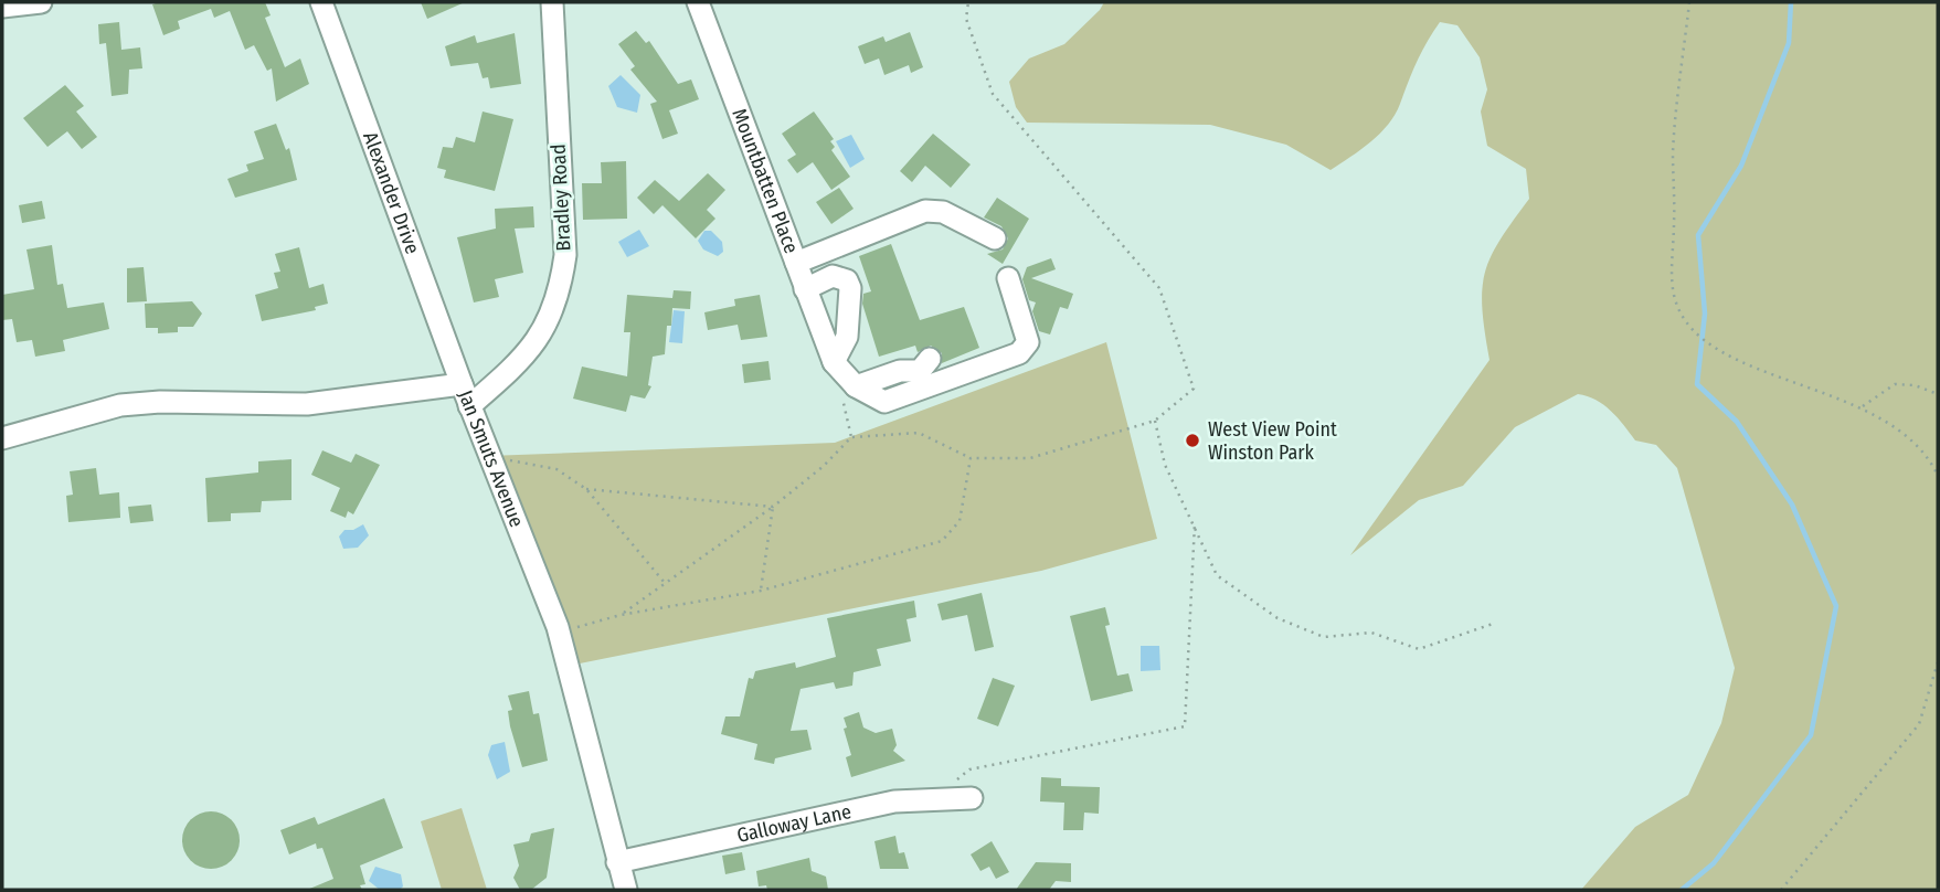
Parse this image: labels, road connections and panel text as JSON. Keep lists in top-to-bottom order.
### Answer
{
  "streets": {
    "street": [
      "Mountbatten Place",
      "Alexander Drive",
      "Bradley Road",
      "Jan Smuts Avenue",
      "Galloway Lane"
    ]
  },
  "crossings": [
    ["Alexander Drive", "Jan Smuts Avenue"],
    ["Bradley Road", "Jan Smuts Avenue"],
    ["Jan Smuts Avenue", "Galloway Lane"]
  ],
  "places": ["West View Point Winston Park"]
}
